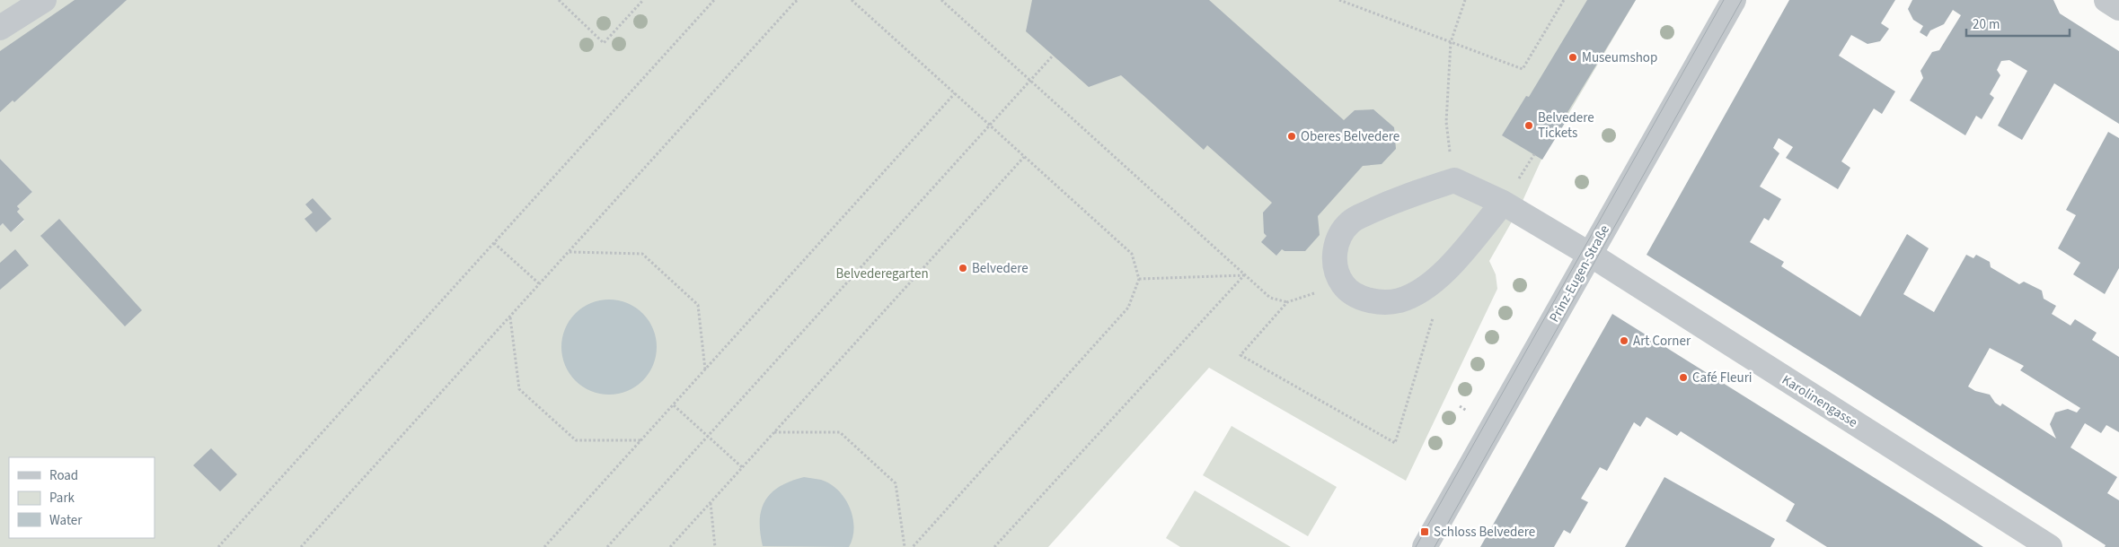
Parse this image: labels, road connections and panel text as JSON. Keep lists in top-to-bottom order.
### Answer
{
  "streets": {
    "street": ["Prinz-Eugen-Straße", "Karolinengasse"]
  },
  "crossings": [
    ["Prinz-Eugen-Straße", "Karolinengasse"]
  ],
  "parks": ["Belvederegarten"],
  "places": {
    "other": [
      "Museumshop",
      "Belvedere Tickets",
      "Oberes Belvedere",
      "Belvedere",
      "Art Corner",
      "Café Fleuri"
    ],
    "transit": ["Schloss Belvedere"]
  },
  "legend": ["Road", "Park", "Water"],
  "scale_bar": "20 m"
}
